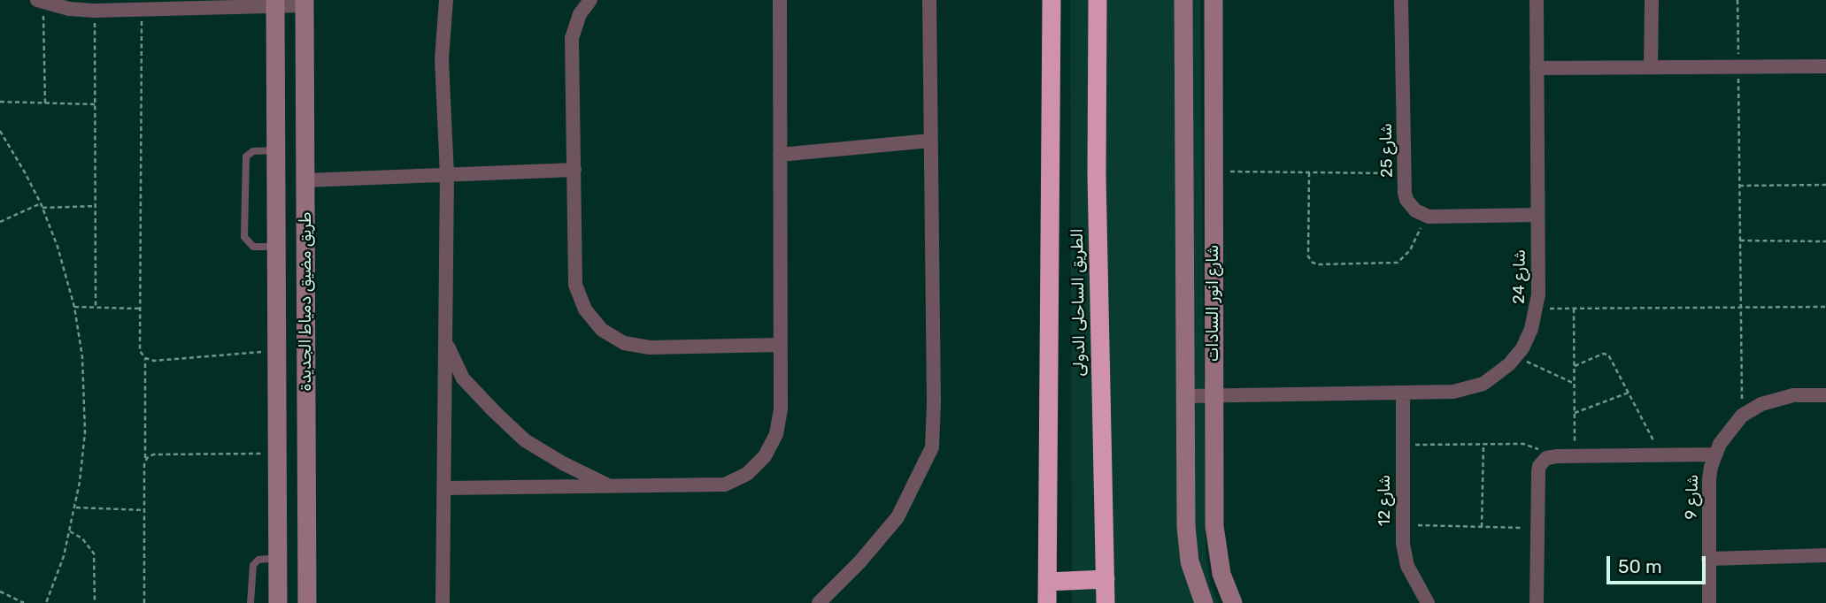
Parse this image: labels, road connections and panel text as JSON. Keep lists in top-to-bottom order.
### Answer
{
  "streets": {
    "highway": ["الطريق الساحلى الدولى"],
    "main road": ["طريق مضيق دمياط الجديدة", "شارع انور السادات"],
    "street": [
      "شارع 25",
      "شارع 24",
      "شارع 9",
      "شارع 12"
    ]
  },
  "crossings": [
    ["شارع 24", "شارع انور السادات"],
    ["شارع 24", "شارع 12"]
  ],
  "scale_bar": "50 m"
}
